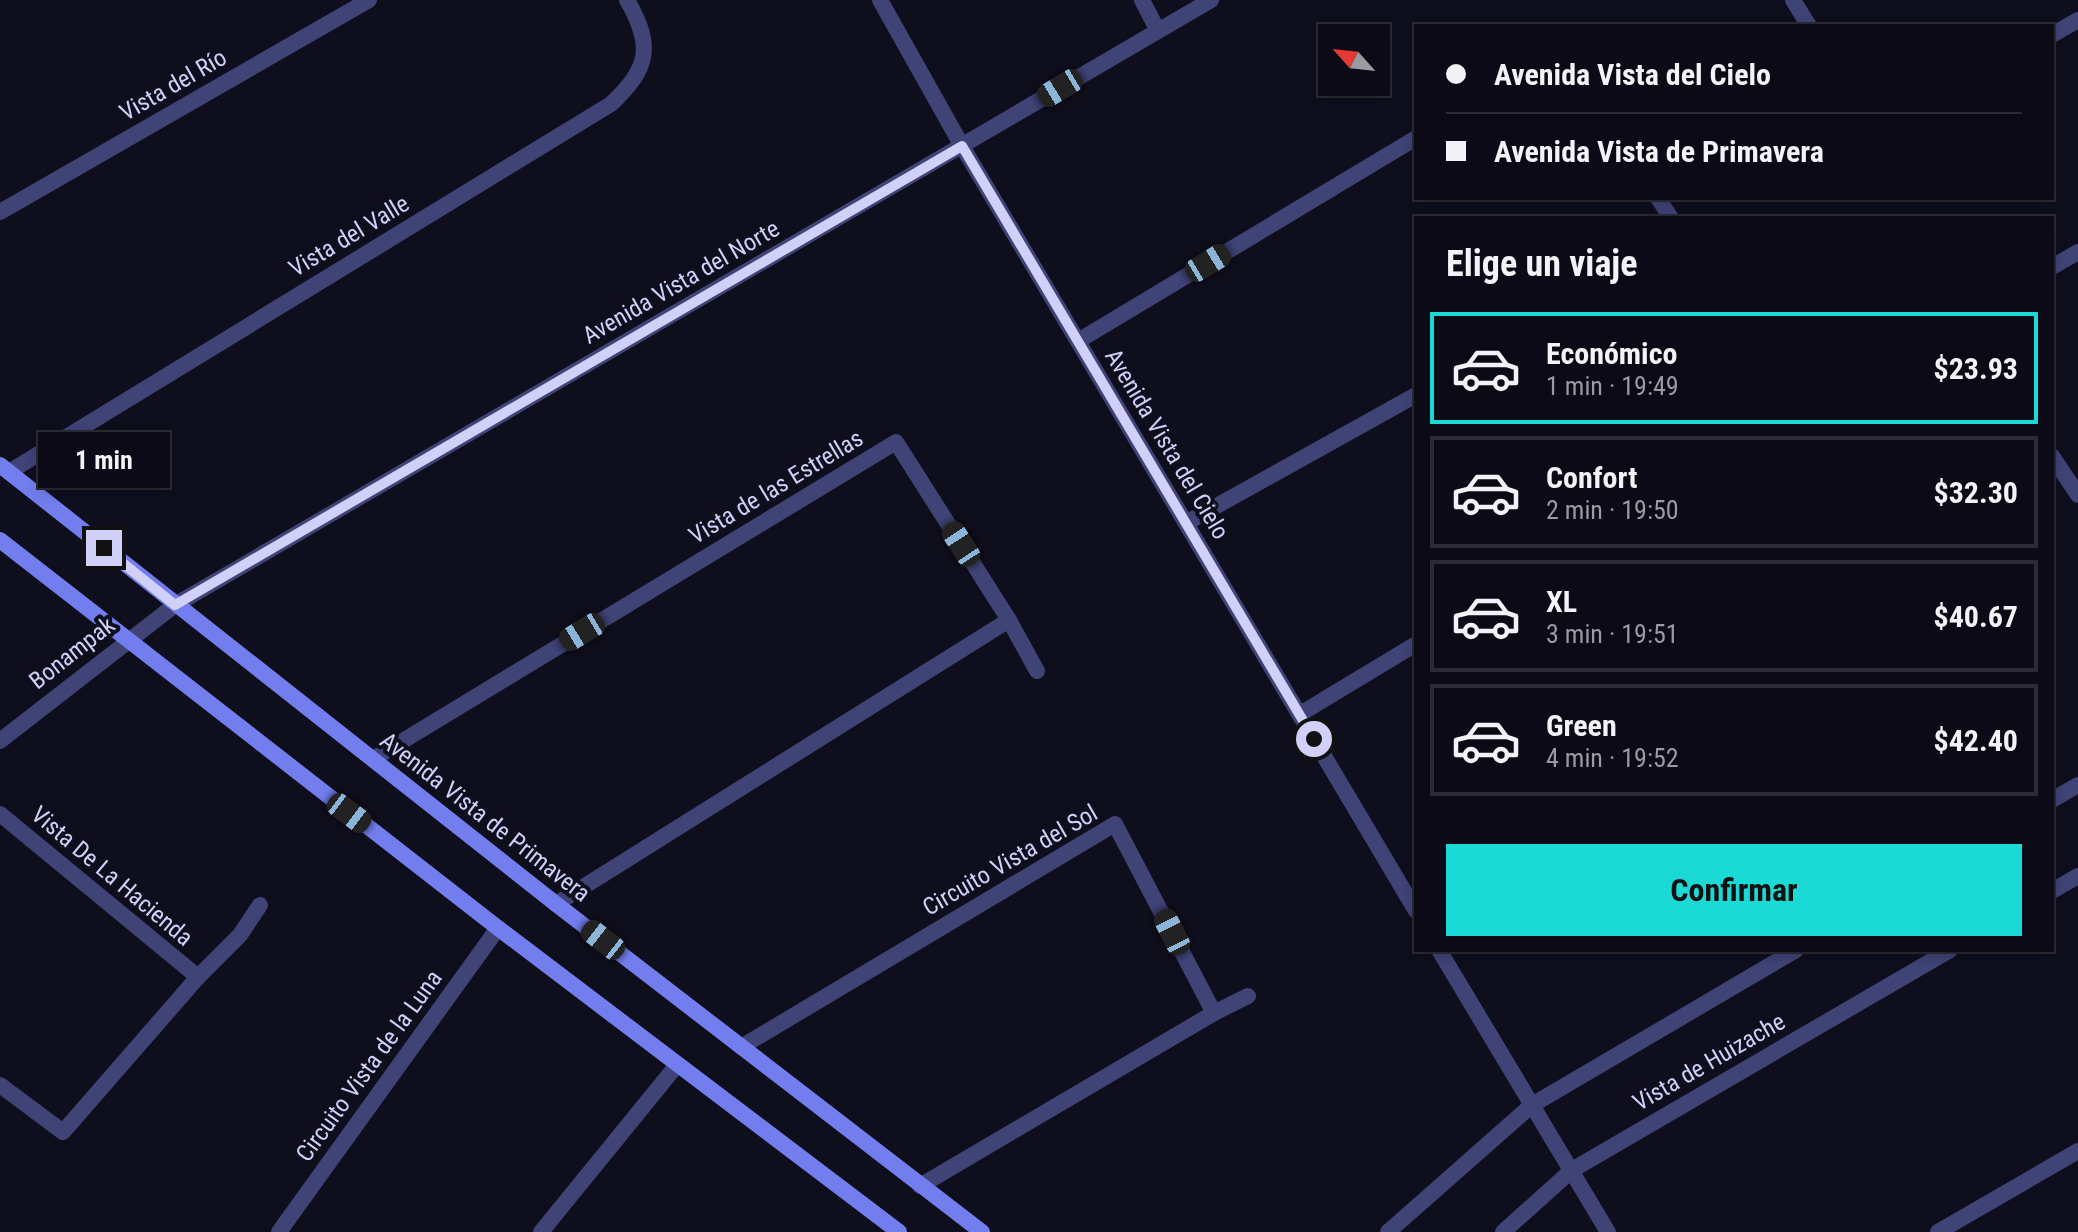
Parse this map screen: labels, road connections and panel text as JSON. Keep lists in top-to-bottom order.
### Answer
{
  "streets": {
    "main road": ["Avenida Vista de Primavera"],
    "street": [
      "Vista del Río",
      "Vista del Valle",
      "Avenida Vista del Norte",
      "Avenida Vista del Cielo",
      "Vista de las Estrellas",
      "Bonampak",
      "Circuito Vista del Sol",
      "Vista De La Hacienda",
      "Vista de Huizache",
      "Circuito Vista de la Luna"
    ]
  },
  "crossings": [
    ["Vista del Valle", "Avenida Vista de Primavera"],
    ["Avenida Vista del Norte", "Avenida Vista del Cielo"],
    ["Avenida Vista del Norte", "Bonampak"],
    ["Avenida Vista del Norte", "Avenida Vista de Primavera"],
    ["Vista de las Estrellas", "Avenida Vista de Primavera"],
    ["Bonampak", "Avenida Vista de Primavera"],
    ["Avenida Vista de Primavera", "Circuito Vista del Sol"]
  ],
  "north": "top left",
  "page": {
    "banner": ["Avenida Vista del Cielo", "Avenida Vista de Primavera"],
    "heading": "Elige un viaje",
    "list": [
      {
        "name": "Económico",
        "note": "1 min · 19:49",
        "value": "$23.93"
      },
      {
        "name": "Confort",
        "note": "2 min · 19:50",
        "value": "$32.30"
      },
      {
        "name": "XL",
        "note": "3 min · 19:51",
        "value": "$40.67"
      },
      {
        "name": "Green",
        "note": "4 min · 19:52",
        "value": "$42.40"
      }
    ],
    "bubble": "1 min",
    "buttons": "Confirmar"
  }
}
